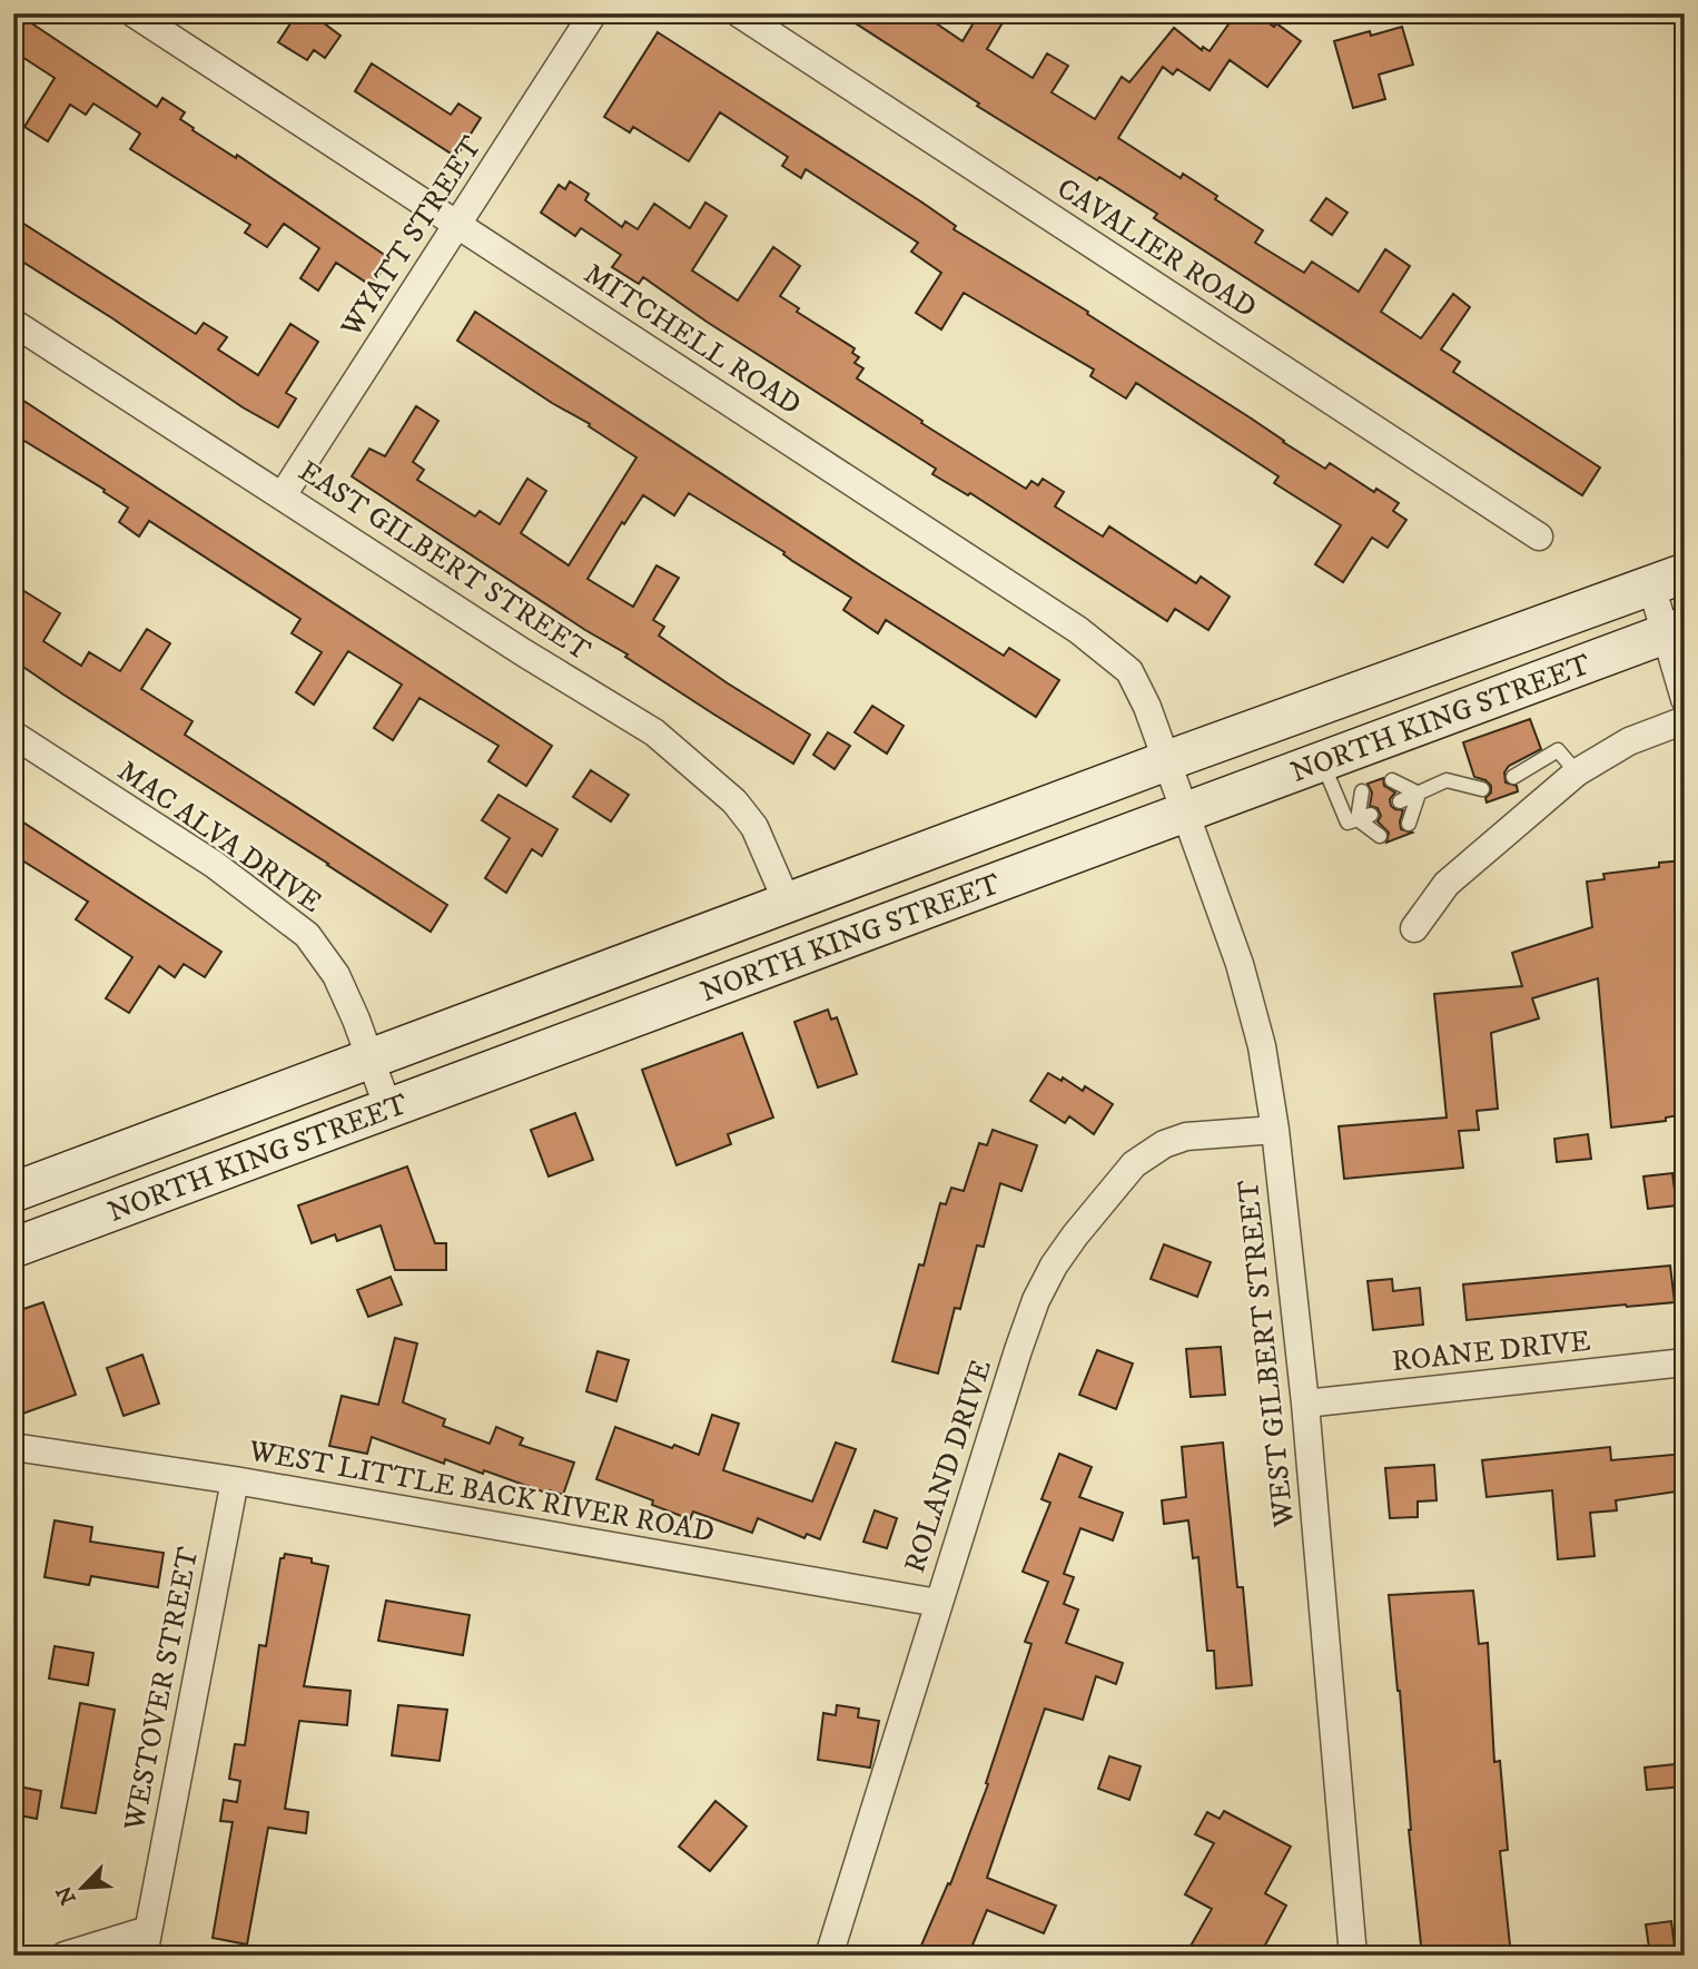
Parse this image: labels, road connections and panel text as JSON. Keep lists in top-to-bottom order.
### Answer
{
  "streets": {
    "main road": ["NORTH KING STREET"],
    "street": [
      "WYATT STREET",
      "CAVALIER ROAD",
      "MITCHELL ROAD",
      "EAST GILBERT STREET",
      "MAC ALVA DRIVE",
      "ROANE DRIVE",
      "WEST GILBERT STREET",
      "ROLAND DRIVE",
      "WEST LITTLE BACK RIVER ROAD",
      "WESTOVER STREET"
    ]
  },
  "crossings": [
    ["WYATT STREET", "MITCHELL ROAD"],
    ["WYATT STREET", "EAST GILBERT STREET"],
    ["MITCHELL ROAD", "NORTH KING STREET"],
    ["MITCHELL ROAD", "WEST GILBERT STREET"],
    ["EAST GILBERT STREET", "NORTH KING STREET"],
    ["NORTH KING STREET", "MAC ALVA DRIVE"],
    ["NORTH KING STREET", "WEST GILBERT STREET"],
    ["ROANE DRIVE", "WEST GILBERT STREET"],
    ["WEST GILBERT STREET", "ROLAND DRIVE"],
    ["ROLAND DRIVE", "WEST LITTLE BACK RIVER ROAD"],
    ["WEST LITTLE BACK RIVER ROAD", "WESTOVER STREET"]
  ],
  "north": "bottom left"
}
